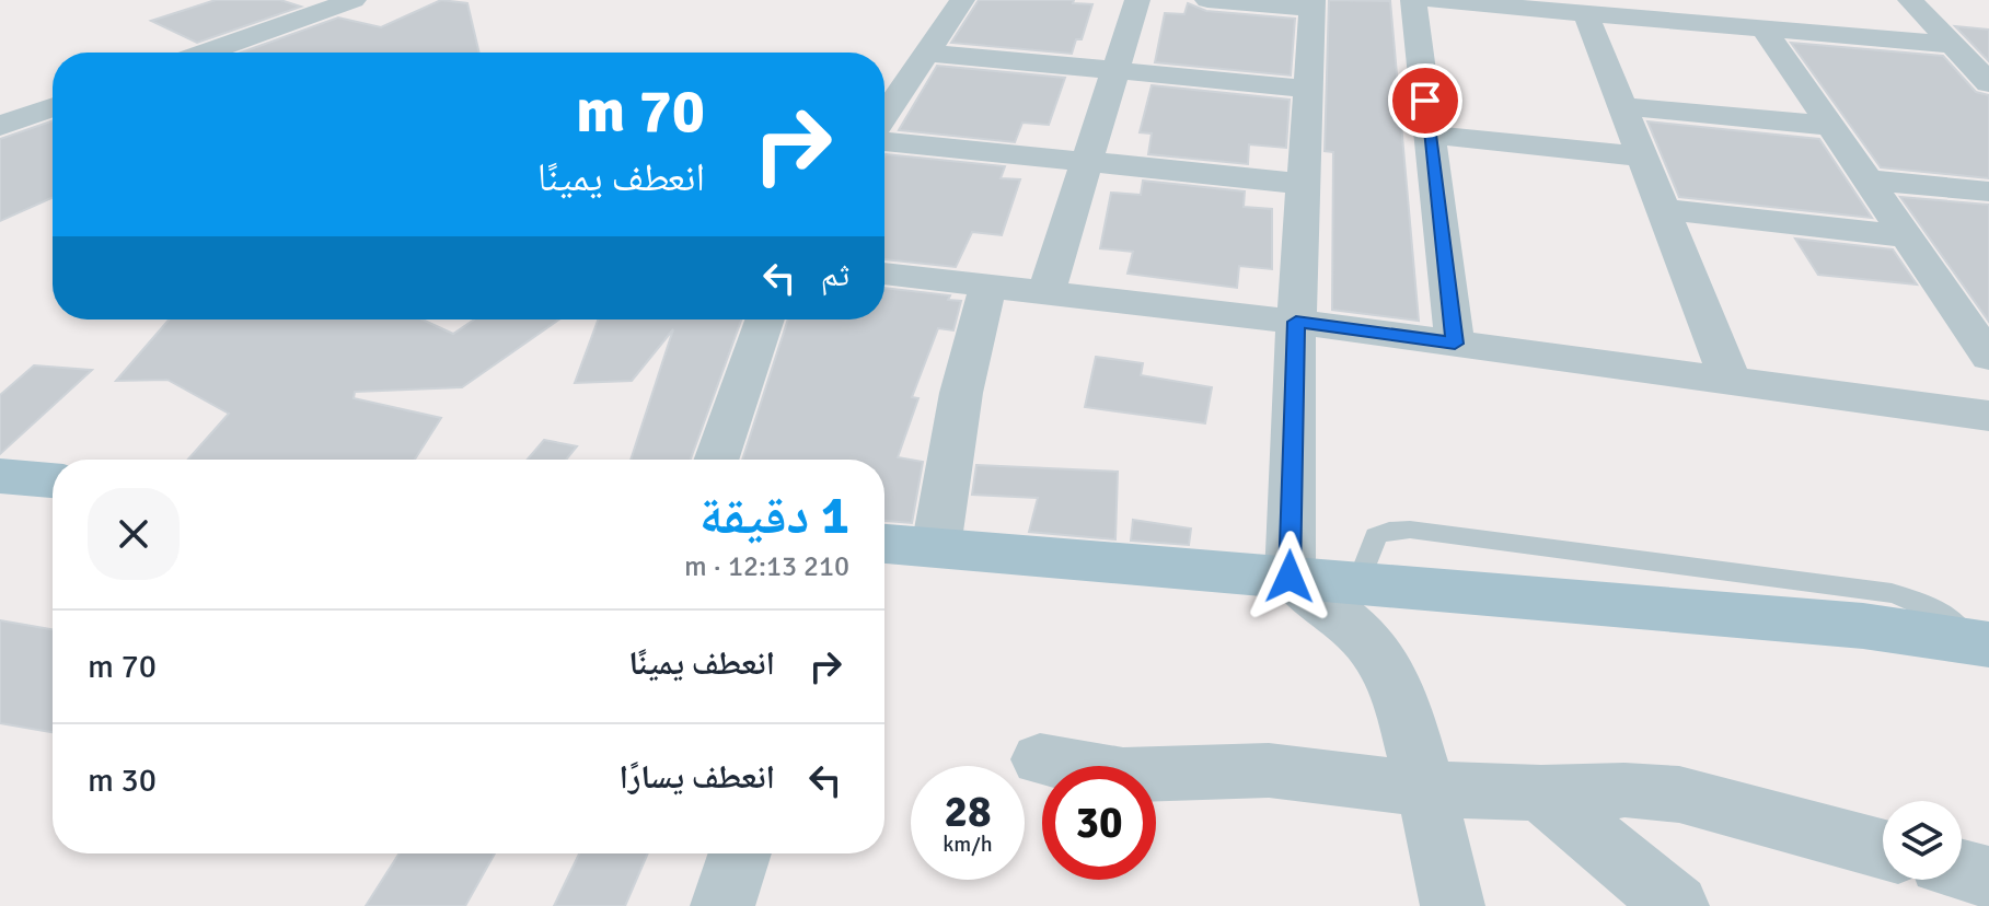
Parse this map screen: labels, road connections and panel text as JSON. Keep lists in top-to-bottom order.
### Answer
{
  "page": {
    "turn": ["70 m", "انعطف يمينًا"],
    "then": "ثم",
    "heading": ["1 دقيقة", "210 m · 12:13"],
    "list": [
      {
        "name": "انعطف يمينًا",
        "value": "70 m"
      },
      {
        "name": "انعطف يسارًا",
        "value": "30 m"
      }
    ],
    "speed": "28 km/h",
    "limit": "30"
  }
}
